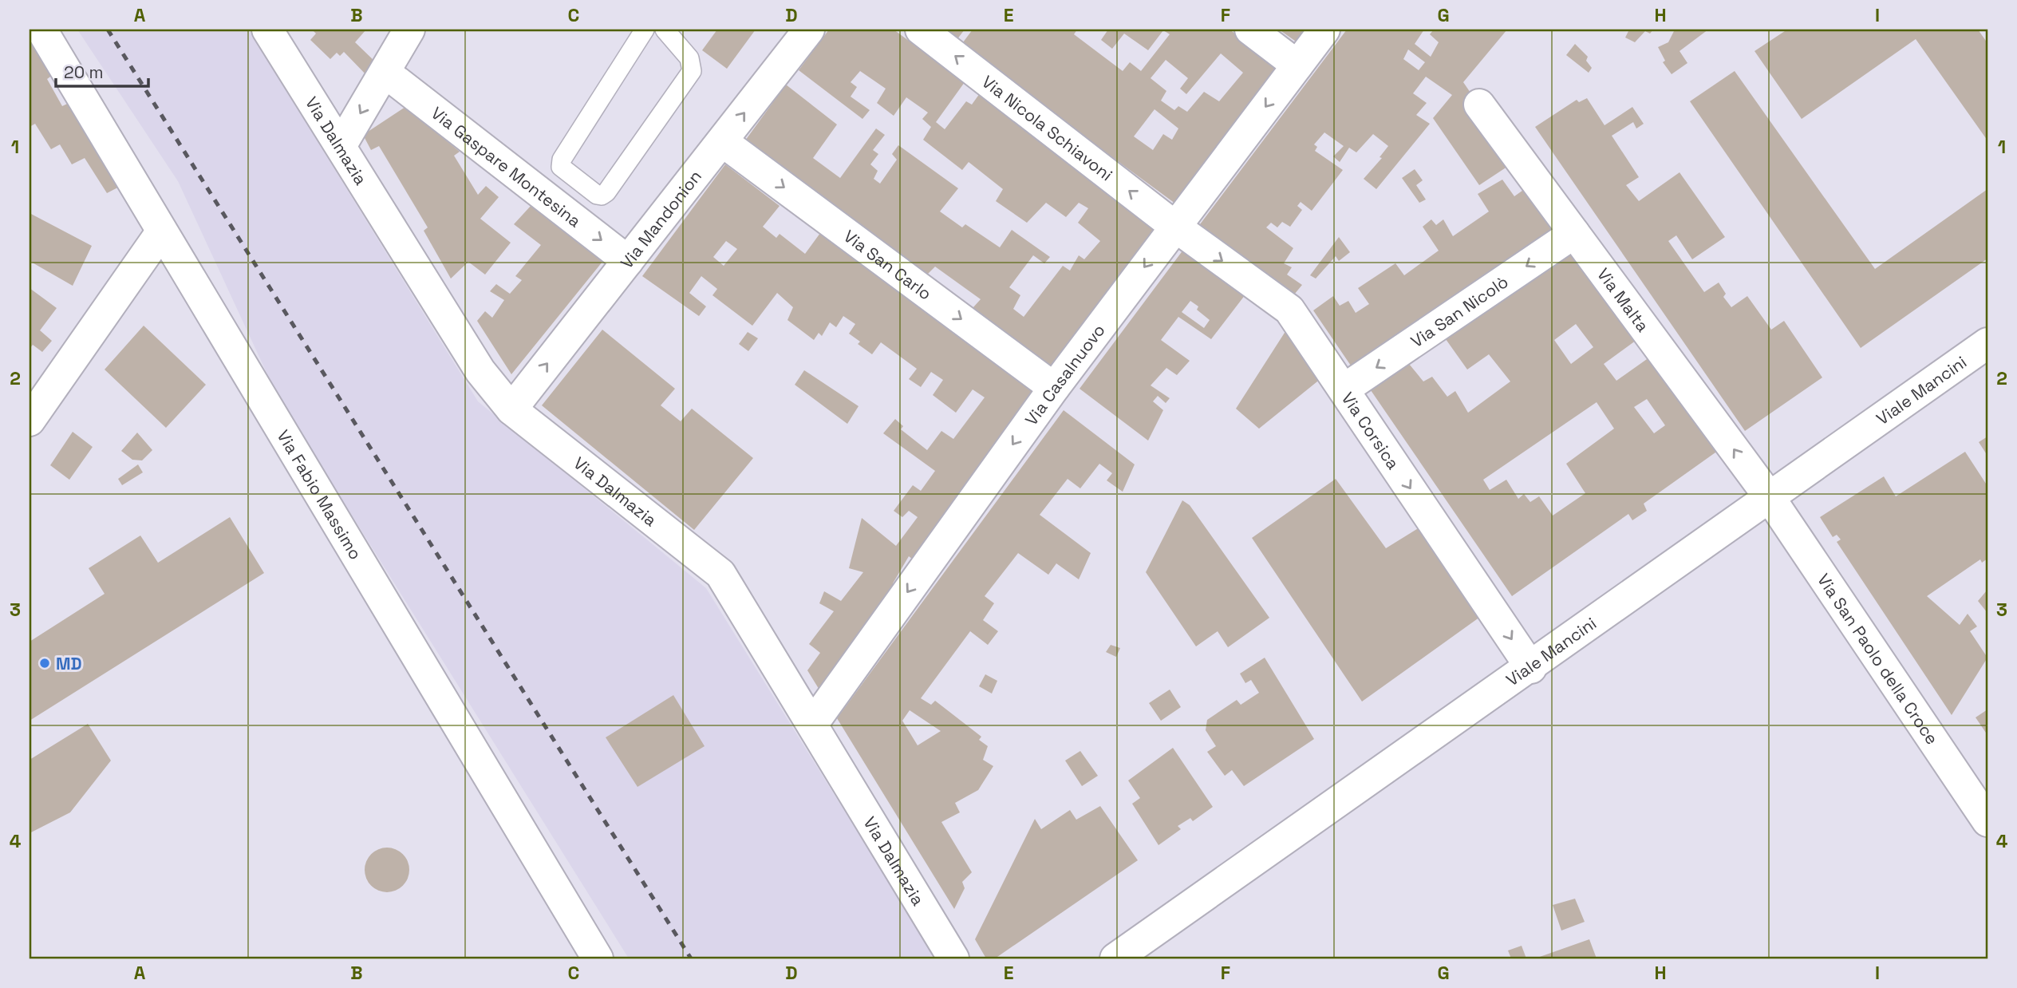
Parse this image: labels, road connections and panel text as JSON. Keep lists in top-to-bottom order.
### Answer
{
  "streets": {
    "street": [
      "Via Nicola Schiavoni",
      "Via Dalmazia",
      "Via Gaspare Montesina",
      "Via Mandonion",
      "Via San Carlo",
      "Via Malta",
      "Via San Nicolò",
      "Via Casalnuovo",
      "Viale Mancini",
      "Via Corsica",
      "Via Fabio Massimo",
      "Via San Paolo della Croce"
    ]
  },
  "crossings": [
    ["Via Nicola Schiavoni", "Via Casalnuovo"],
    ["Via Nicola Schiavoni", "Via Corsica"],
    ["Via Dalmazia", "Via Mandonion"],
    ["Via Dalmazia", "Via Casalnuovo"],
    ["Via Gaspare Montesina", "Via Mandonion"],
    ["Via Mandonion", "Via San Carlo"],
    ["Via San Carlo", "Via Casalnuovo"],
    ["Via Malta", "Via San Nicolò"],
    ["Via Malta", "Viale Mancini"],
    ["Via Malta", "Via San Paolo della Croce"],
    ["Via San Nicolò", "Via Corsica"],
    ["Via Casalnuovo", "Via Corsica"],
    ["Viale Mancini", "Via Corsica"],
    ["Viale Mancini", "Via San Paolo della Croce"]
  ],
  "one_way": [
    "Via Nicola Schiavoni",
    "Via Gaspare Montesina",
    "Via Mandonion",
    "Via San Carlo",
    "Via Malta",
    "Via San Nicolò",
    "Via Casalnuovo",
    "Via Corsica"
  ],
  "places": ["MD"],
  "scale_bar": "20 m",
  "grid": {
    "columns": [
      "A",
      "B",
      "C",
      "D",
      "E",
      "F",
      "G",
      "H",
      "I"
    ],
    "rows": [
      "1",
      "2",
      "3",
      "4"
    ]
  }
}
